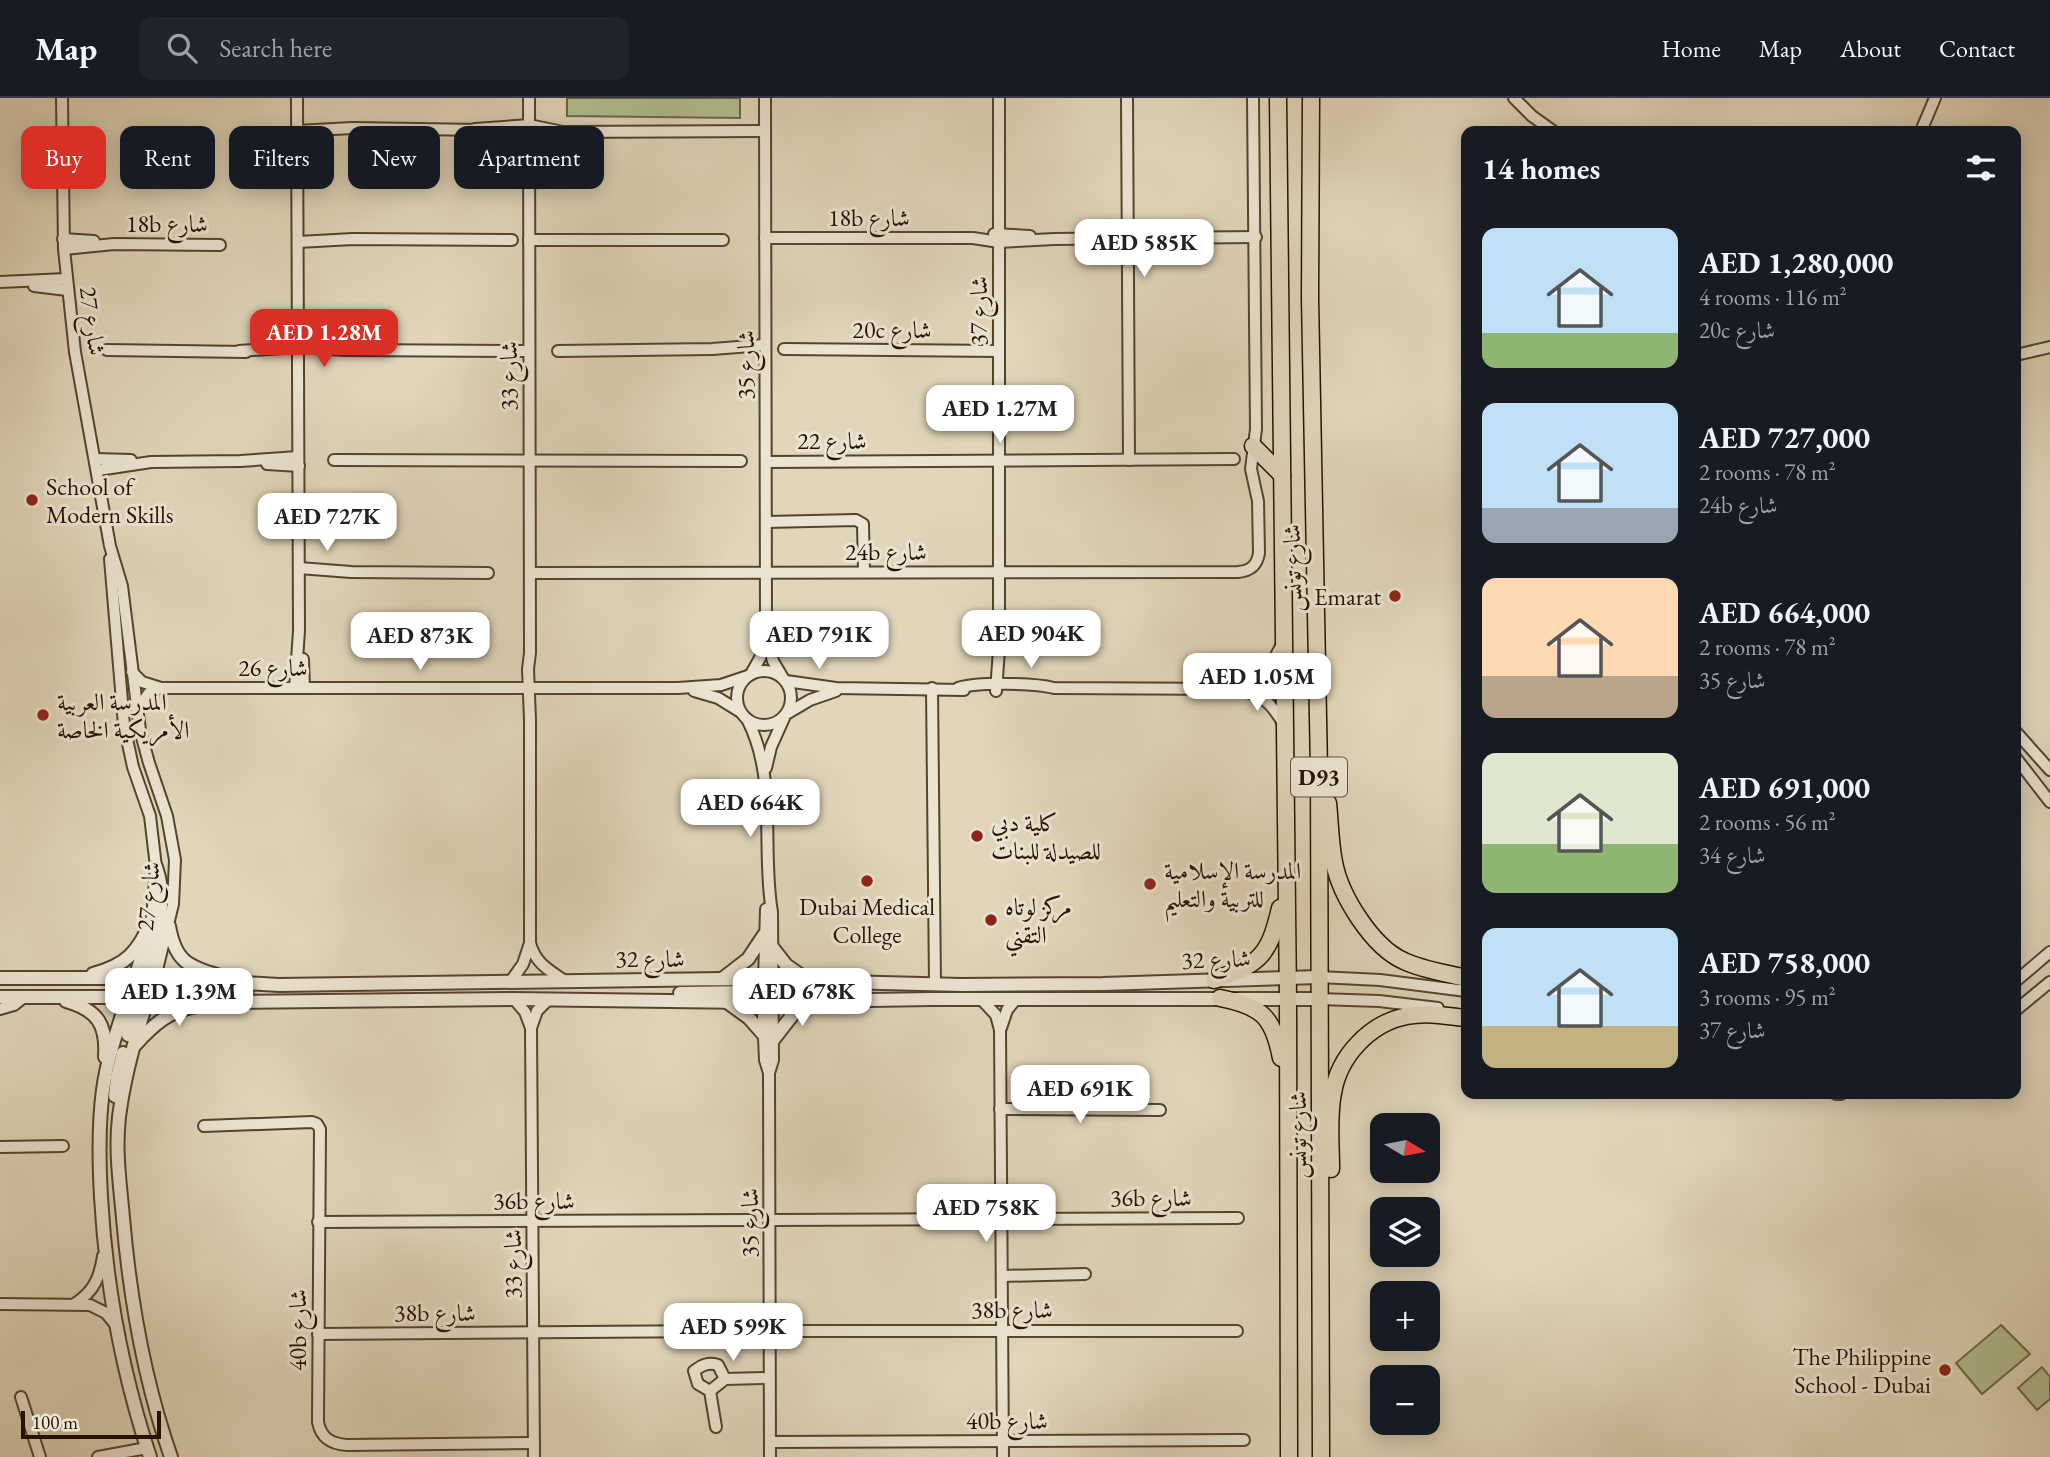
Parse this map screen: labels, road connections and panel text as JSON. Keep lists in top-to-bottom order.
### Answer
{
  "streets": {
    "main road": ["شارع تونس", "D93"],
    "street": [
      "18b شارع",
      "شارع 37",
      "شارع 27",
      "20c شارع",
      "شارع 35",
      "شارع 33",
      "شارع 22",
      "24b شارع",
      "شارع 26",
      "شارع 32",
      "36b شارع",
      "38b شارع",
      "40b شارع"
    ]
  },
  "crossings": [
    ["18b شارع", "شارع 37"],
    ["18b شارع", "شارع 27"],
    ["18b شارع", "شارع 35"],
    ["شارع 37", "20c شارع"],
    ["شارع 37", "شارع 22"],
    ["شارع 37", "24b شارع"],
    ["شارع 27", "شارع 26"],
    ["شارع 27", "شارع 32"],
    ["شارع 35", "شارع 22"],
    ["شارع 35", "24b شارع"],
    ["شارع 35", "شارع 26"],
    ["شارع 35", "شارع 32"],
    ["شارع 35", "36b شارع"],
    ["شارع 35", "38b شارع"],
    ["شارع 35", "40b شارع"],
    ["شارع 33", "24b شارع"],
    ["شارع 33", "شارع 26"],
    ["شارع 33", "شارع 32"],
    ["شارع 33", "36b شارع"],
    ["شارع 33", "38b شارع"],
    ["شارع 33", "40b شارع"],
    ["شارع تونس", "شارع 32"],
    ["36b شارع", "40b شارع"],
    ["38b شارع", "40b شارع"]
  ],
  "places": [
    "School of Modern Skills",
    "Emarat",
    "المدرسة العربية الأمريكية الخاصة",
    "كلية دبي للصيدلة للبنات",
    "Dubai Medical College",
    "المدرسة الإسلامية للتربية والتعليم",
    "مركز لوتاه التقني",
    "The Philippine School - Dubai"
  ],
  "scale_bar": "100 m",
  "north": "right",
  "page": {
    "header": "Map",
    "search": "Search here",
    "nav": [
      "Home",
      "Map",
      "About",
      "Contact"
    ],
    "chip": [
      "Buy",
      "Rent",
      "Filters",
      "New",
      "Apartment"
    ],
    "heading": "14 homes",
    "list": [
      {
        "name": "AED 1,280,000",
        "note": "4 rooms · 116 m² · 20c شارع"
      },
      {
        "name": "AED 727,000",
        "note": "2 rooms · 78 m² · 24b شارع"
      },
      {
        "name": "AED 664,000",
        "note": "2 rooms · 78 m² · شارع 35"
      },
      {
        "name": "AED 691,000",
        "note": "2 rooms · 56 m² · شارع 34"
      },
      {
        "name": "AED 758,000",
        "note": "3 rooms · 95 m² · شارع 37"
      }
    ],
    "price": [
      "AED 585K",
      "AED 1.28M",
      "AED 1.27M",
      "AED 727K",
      "AED 904K",
      "AED 791K",
      "AED 873K",
      "AED 1.05M",
      "AED 664K",
      "AED 1.39M",
      "AED 678K",
      "AED 691K",
      "AED 758K",
      "AED 599K"
    ],
    "map_buttons": ["+", "−"],
    "scale": "100 m"
  }
}
